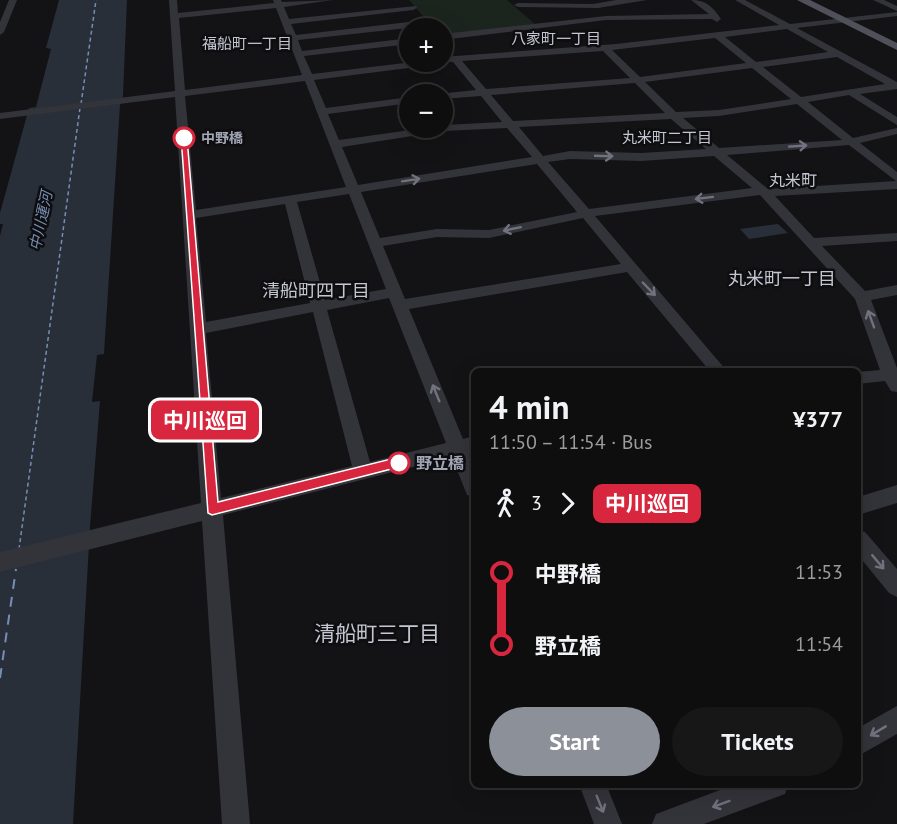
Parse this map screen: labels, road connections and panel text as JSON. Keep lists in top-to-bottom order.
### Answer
{
  "districts": [
    "八家町一丁目",
    "福船町一丁目",
    "丸米町二丁目",
    "丸米町",
    "丸米町一丁目",
    "清船町四丁目",
    "清船町三丁目"
  ],
  "water": ["中川運河"],
  "places": ["中野橋", "野立橋"],
  "lines": ["bus line 中川巡回"],
  "page": {
    "on_map": "中川巡回",
    "map_buttons": ["+", "−"],
    "heading": ["4 min", "11:50 – 11:54 · Bus", "¥377"],
    "legs": ["3", "中川巡回"],
    "list": [
      {
        "name": "中野橋",
        "value": "11:53"
      },
      {
        "name": "野立橋",
        "value": "11:54"
      }
    ],
    "buttons": ["Start", "Tickets"]
  }
}
